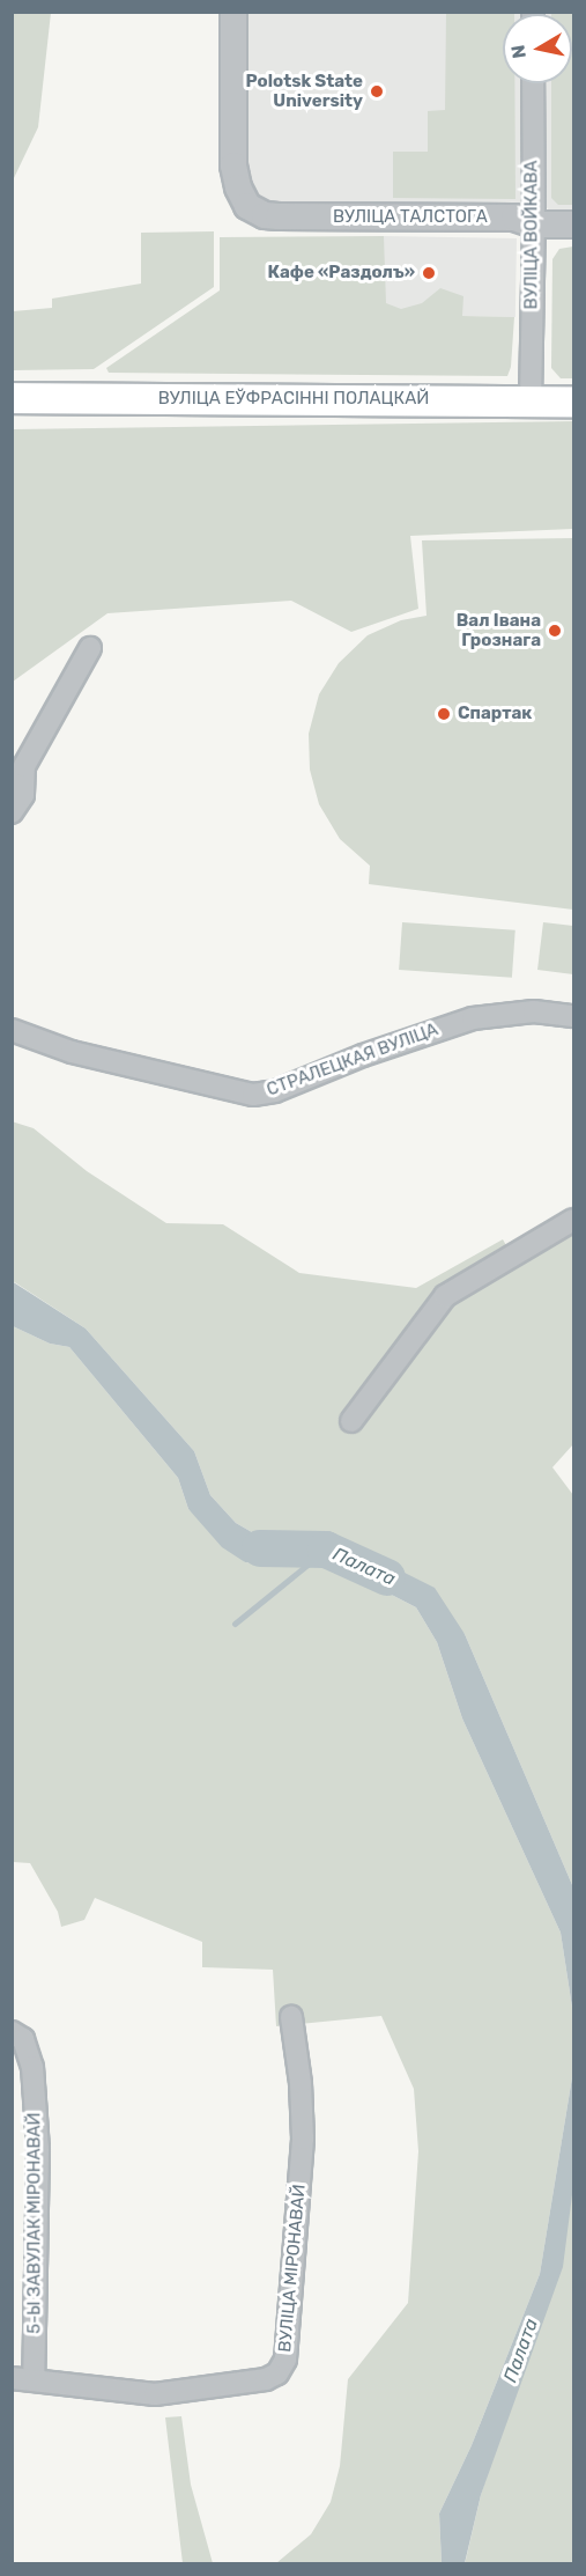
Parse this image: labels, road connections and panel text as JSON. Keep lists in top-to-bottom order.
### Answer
{
  "streets": {
    "main road": ["ВУЛІЦА ЕЎФРАСІННІ ПОЛАЦКАЙ"],
    "street": [
      "ВУЛІЦА ТАЛСТОГА",
      "ВУЛІЦА ВОЙКАВА",
      "СТРАЛЕЦКАЯ ВУЛІЦА",
      "5-Ы ЗАВУЛАК МІРОНАВАЙ",
      "ВУЛІЦА МІРОНАВАЙ"
    ]
  },
  "crossings": [
    ["ВУЛІЦА ТАЛСТОГА", "ВУЛІЦА ВОЙКАВА"],
    ["ВУЛІЦА ВОЙКАВА", "ВУЛІЦА ЕЎФРАСІННІ ПОЛАЦКАЙ"],
    ["5-Ы ЗАВУЛАК МІРОНАВАЙ", "ВУЛІЦА МІРОНАВАЙ"]
  ],
  "water": ["Палата"],
  "places": [
    "Polotsk State University",
    "Кафе «Раздолъ»",
    "Вал Івана Грознага",
    "Спартак"
  ],
  "north": "left"
}
